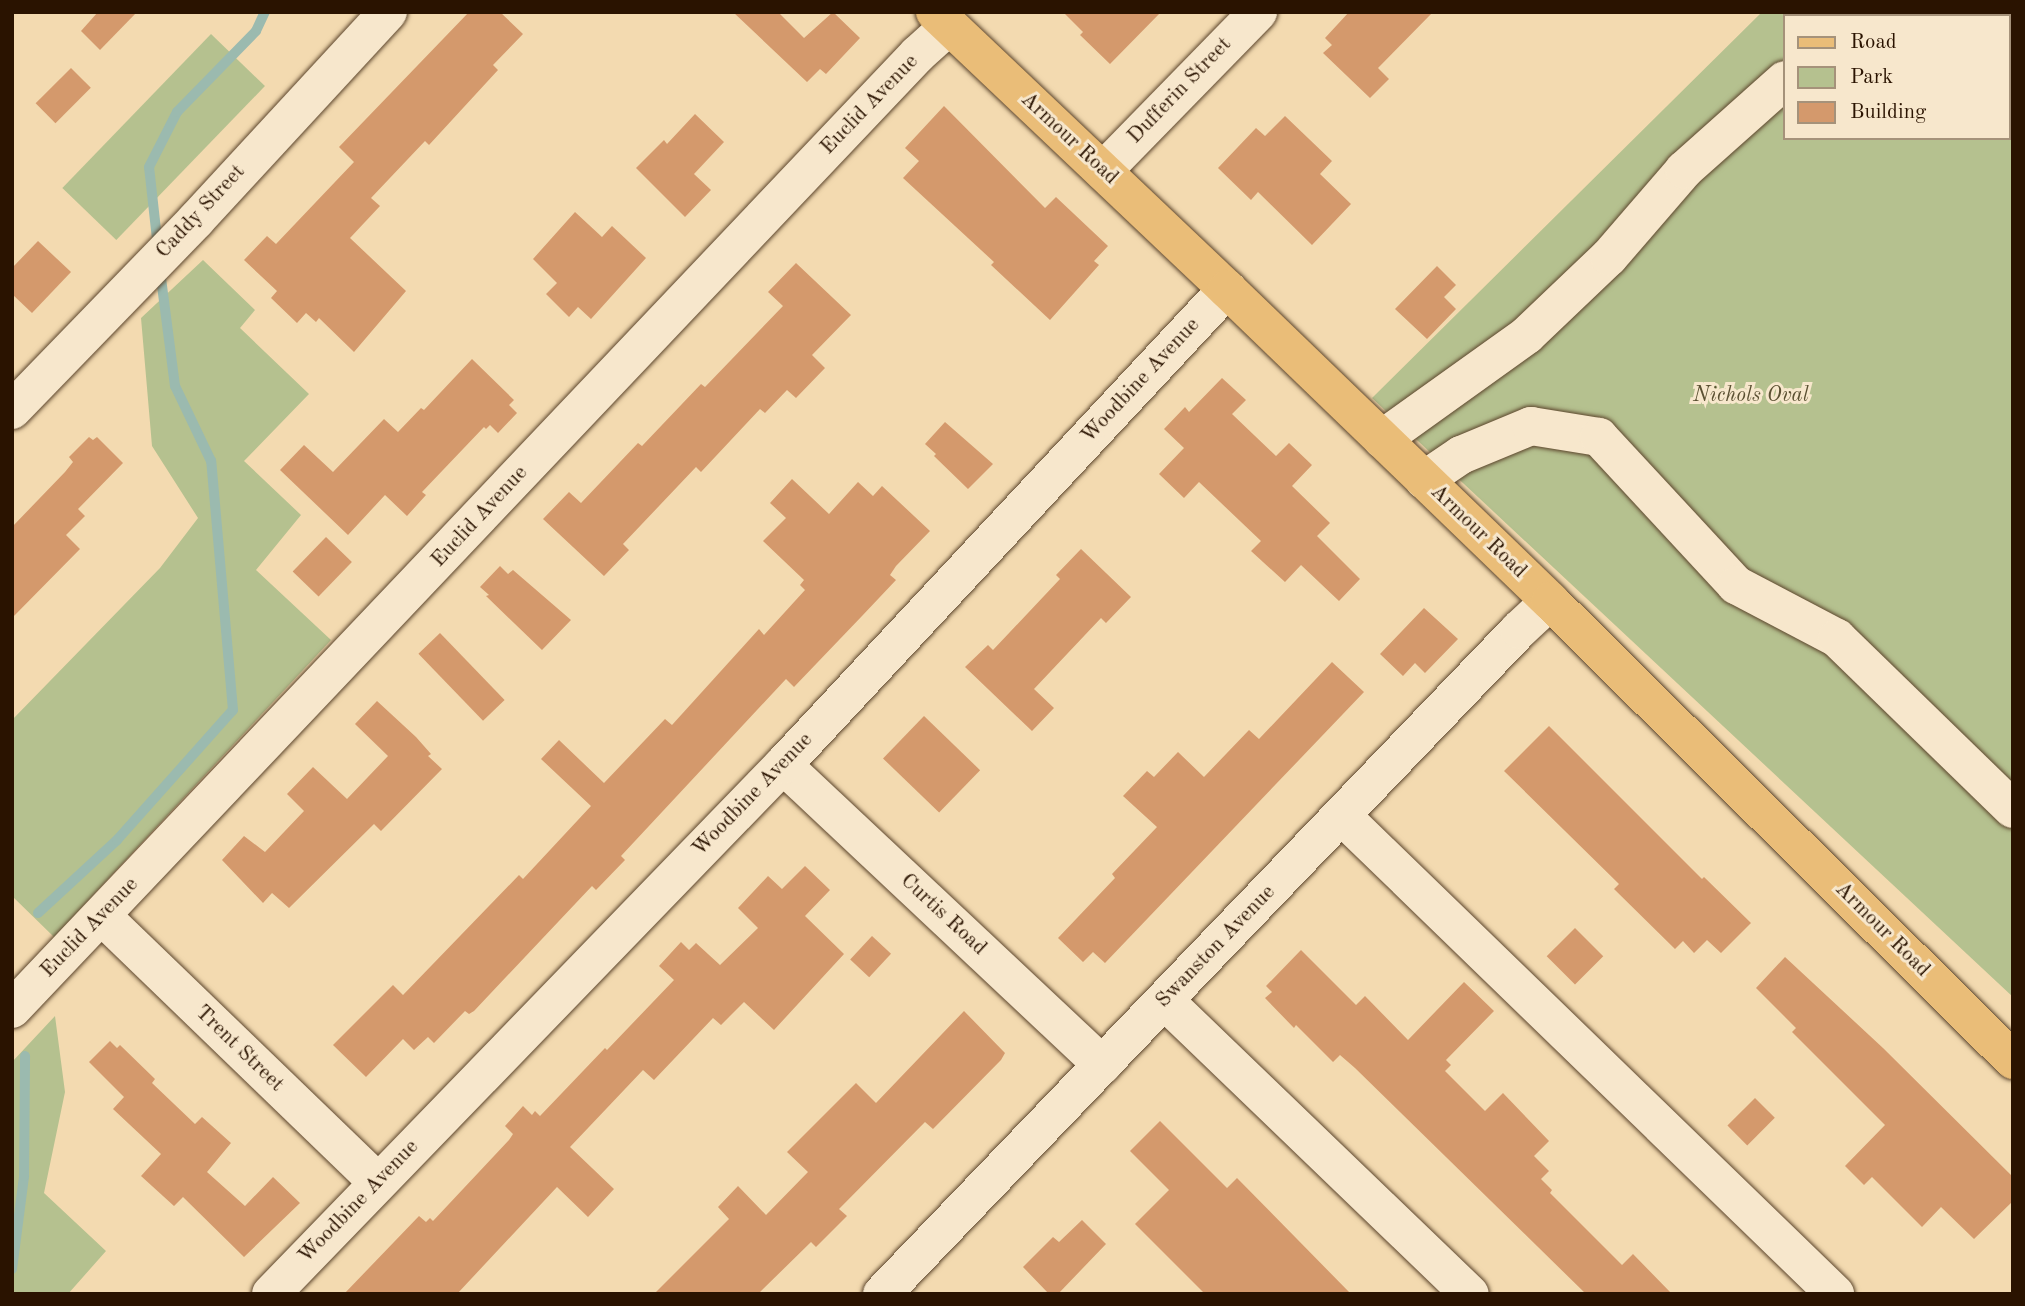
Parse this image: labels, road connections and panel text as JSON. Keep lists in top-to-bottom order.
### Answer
{
  "streets": {
    "main road": ["Armour Road"],
    "street": [
      "Dufferin Street",
      "Euclid Avenue",
      "Caddy Street",
      "Woodbine Avenue",
      "Curtis Road",
      "Swanston Avenue",
      "Trent Street"
    ]
  },
  "crossings": [
    ["Dufferin Street", "Armour Road"],
    ["Euclid Avenue", "Armour Road"],
    ["Euclid Avenue", "Trent Street"],
    ["Armour Road", "Woodbine Avenue"],
    ["Armour Road", "Swanston Avenue"],
    ["Woodbine Avenue", "Curtis Road"],
    ["Woodbine Avenue", "Trent Street"],
    ["Curtis Road", "Swanston Avenue"]
  ],
  "parks": ["Nichols Oval"],
  "legend": ["Road", "Park", "Building"]
}
